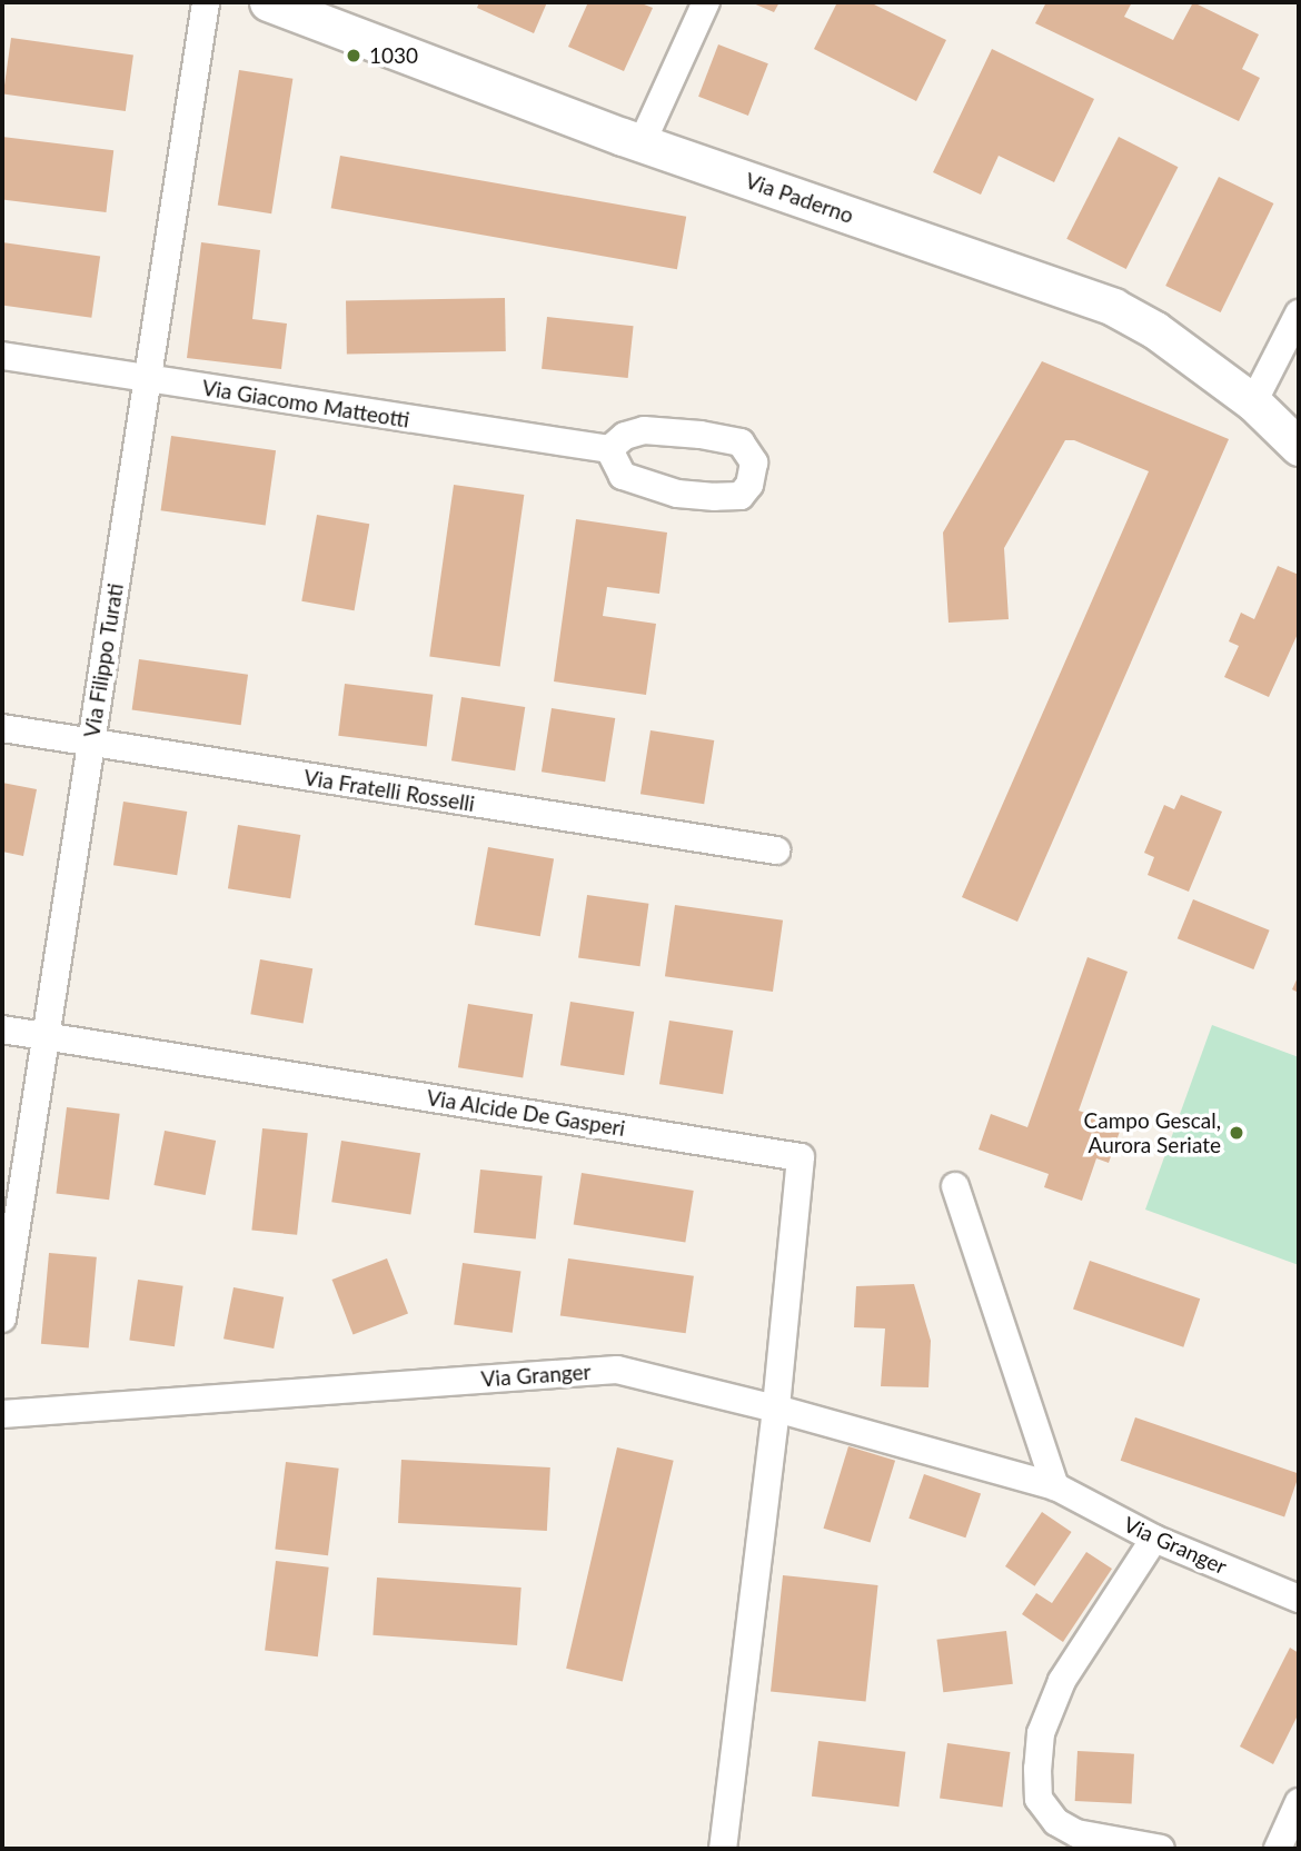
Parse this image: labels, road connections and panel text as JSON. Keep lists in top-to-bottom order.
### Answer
{
  "streets": {
    "street": [
      "Via Paderno",
      "Via Giacomo Matteotti",
      "Via Filippo Turati",
      "Via Fratelli Rosselli",
      "Via Alcide De Gasperi",
      "Via Granger"
    ]
  },
  "crossings": [
    ["Via Giacomo Matteotti", "Via Filippo Turati"],
    ["Via Filippo Turati", "Via Fratelli Rosselli"],
    ["Via Filippo Turati", "Via Alcide De Gasperi"],
    ["Via Alcide De Gasperi", "Via Granger"]
  ],
  "places": ["1030", "Campo Gescal, Aurora Seriate"]
}
